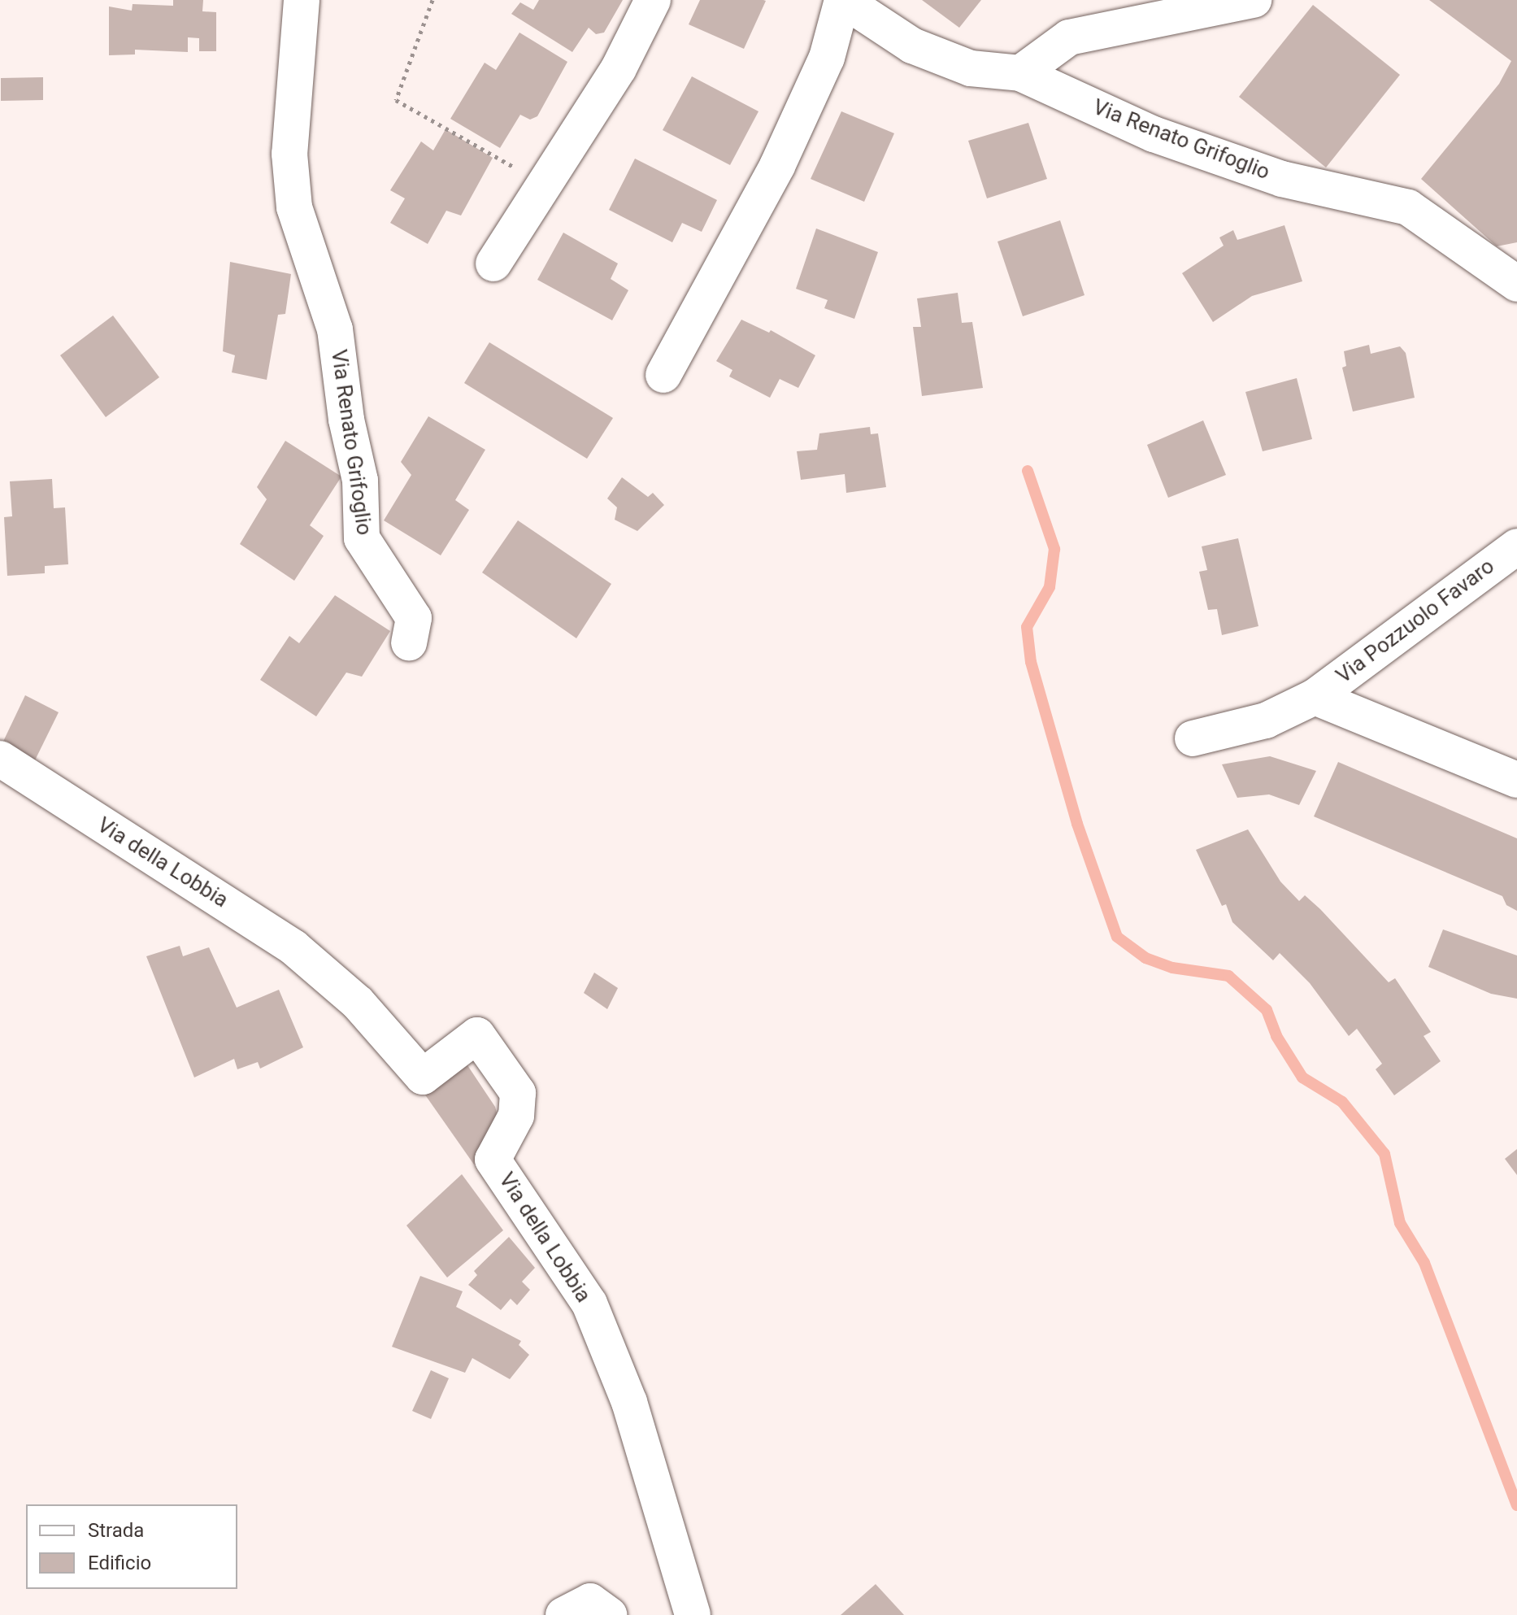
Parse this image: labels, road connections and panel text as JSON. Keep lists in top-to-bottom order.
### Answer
{
  "streets": {
    "street": ["Via Renato Grifoglio", "Via Pozzuolo Favaro", "Via della Lobbia"]
  },
  "legend": ["Strada", "Edificio"]
}
